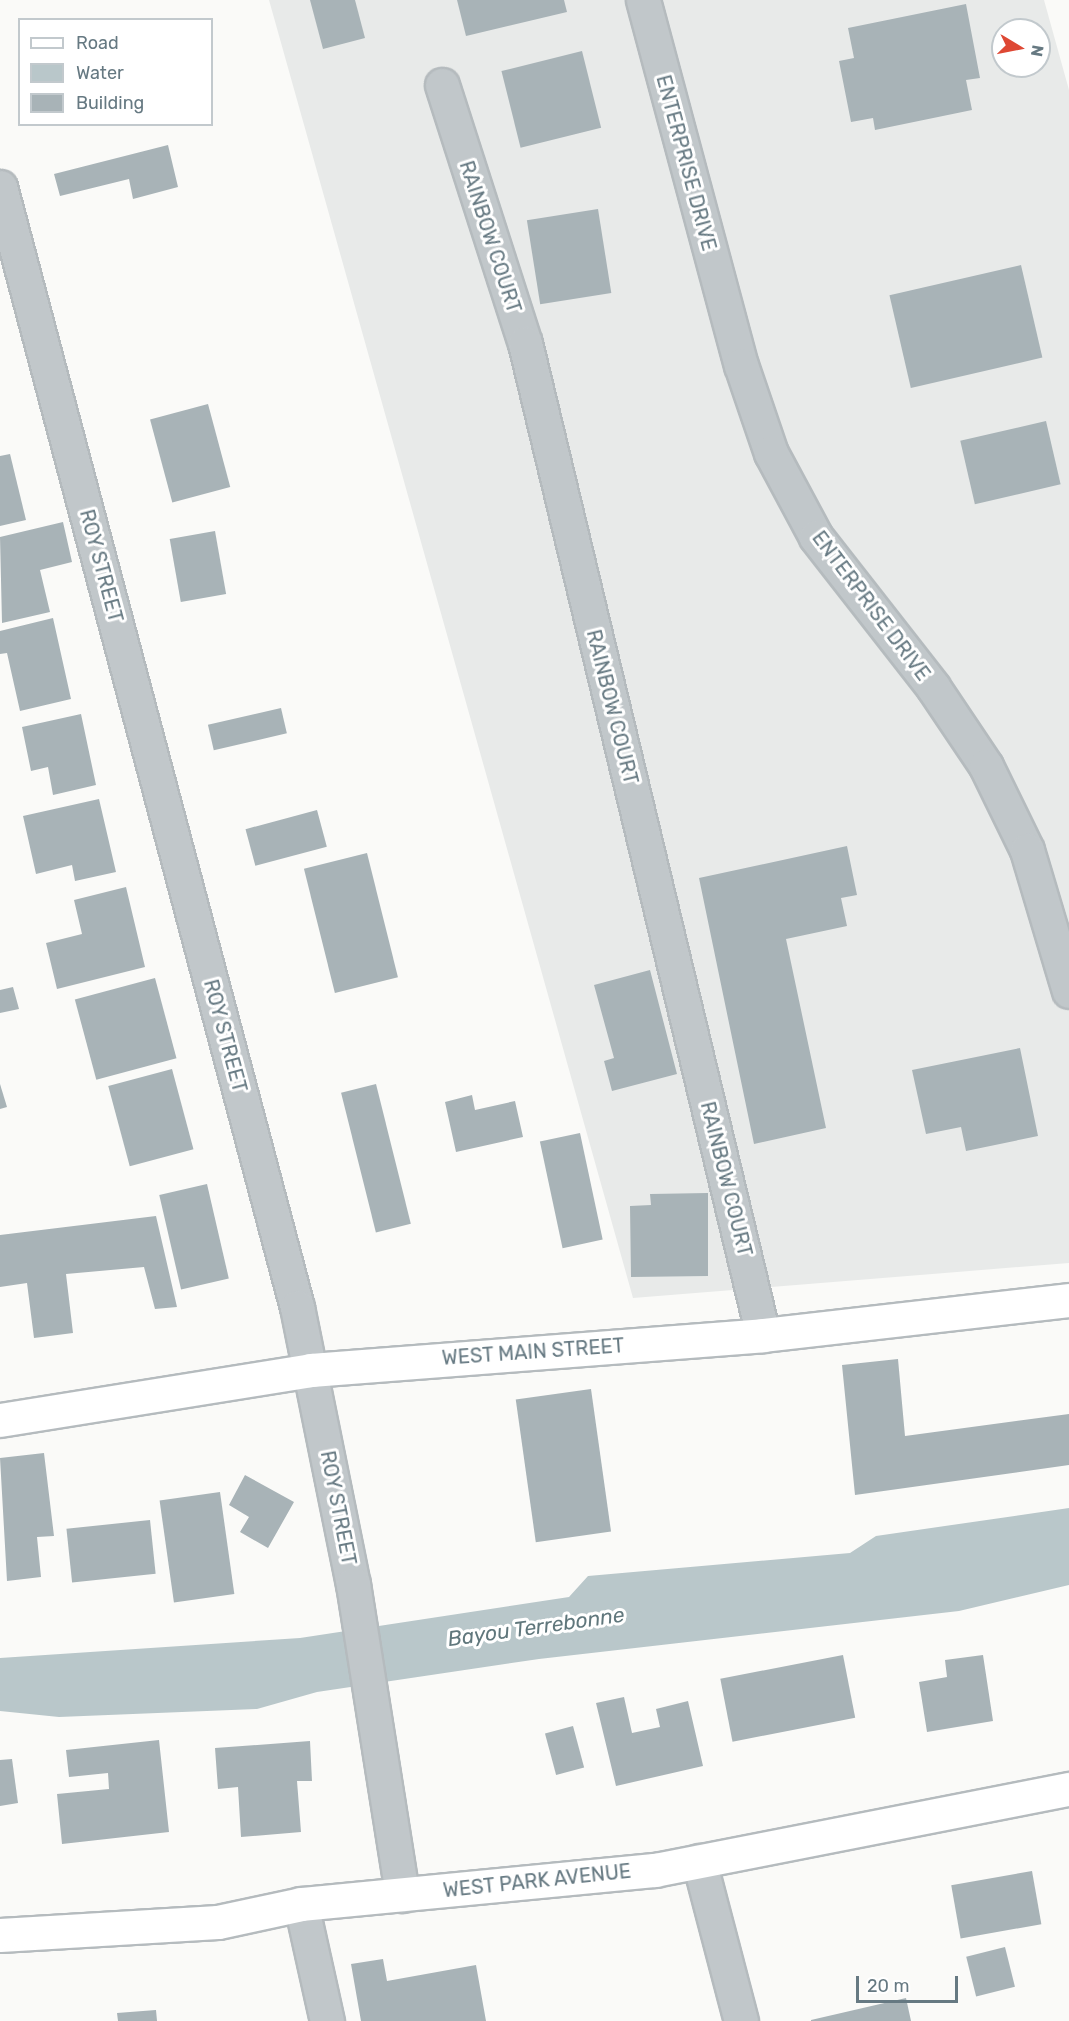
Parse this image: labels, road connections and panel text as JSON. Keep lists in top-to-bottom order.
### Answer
{
  "streets": {
    "main road": ["WEST MAIN STREET", "WEST PARK AVENUE"],
    "street": ["ENTERPRISE DRIVE", "RAINBOW COURT", "ROY STREET"]
  },
  "crossings": [
    ["RAINBOW COURT", "WEST MAIN STREET"],
    ["ROY STREET", "WEST MAIN STREET"],
    ["ROY STREET", "WEST PARK AVENUE"]
  ],
  "water": ["Bayou Terrebonne"],
  "legend": ["Road", "Water", "Building"],
  "scale_bar": "20 m",
  "north": "right"
}
